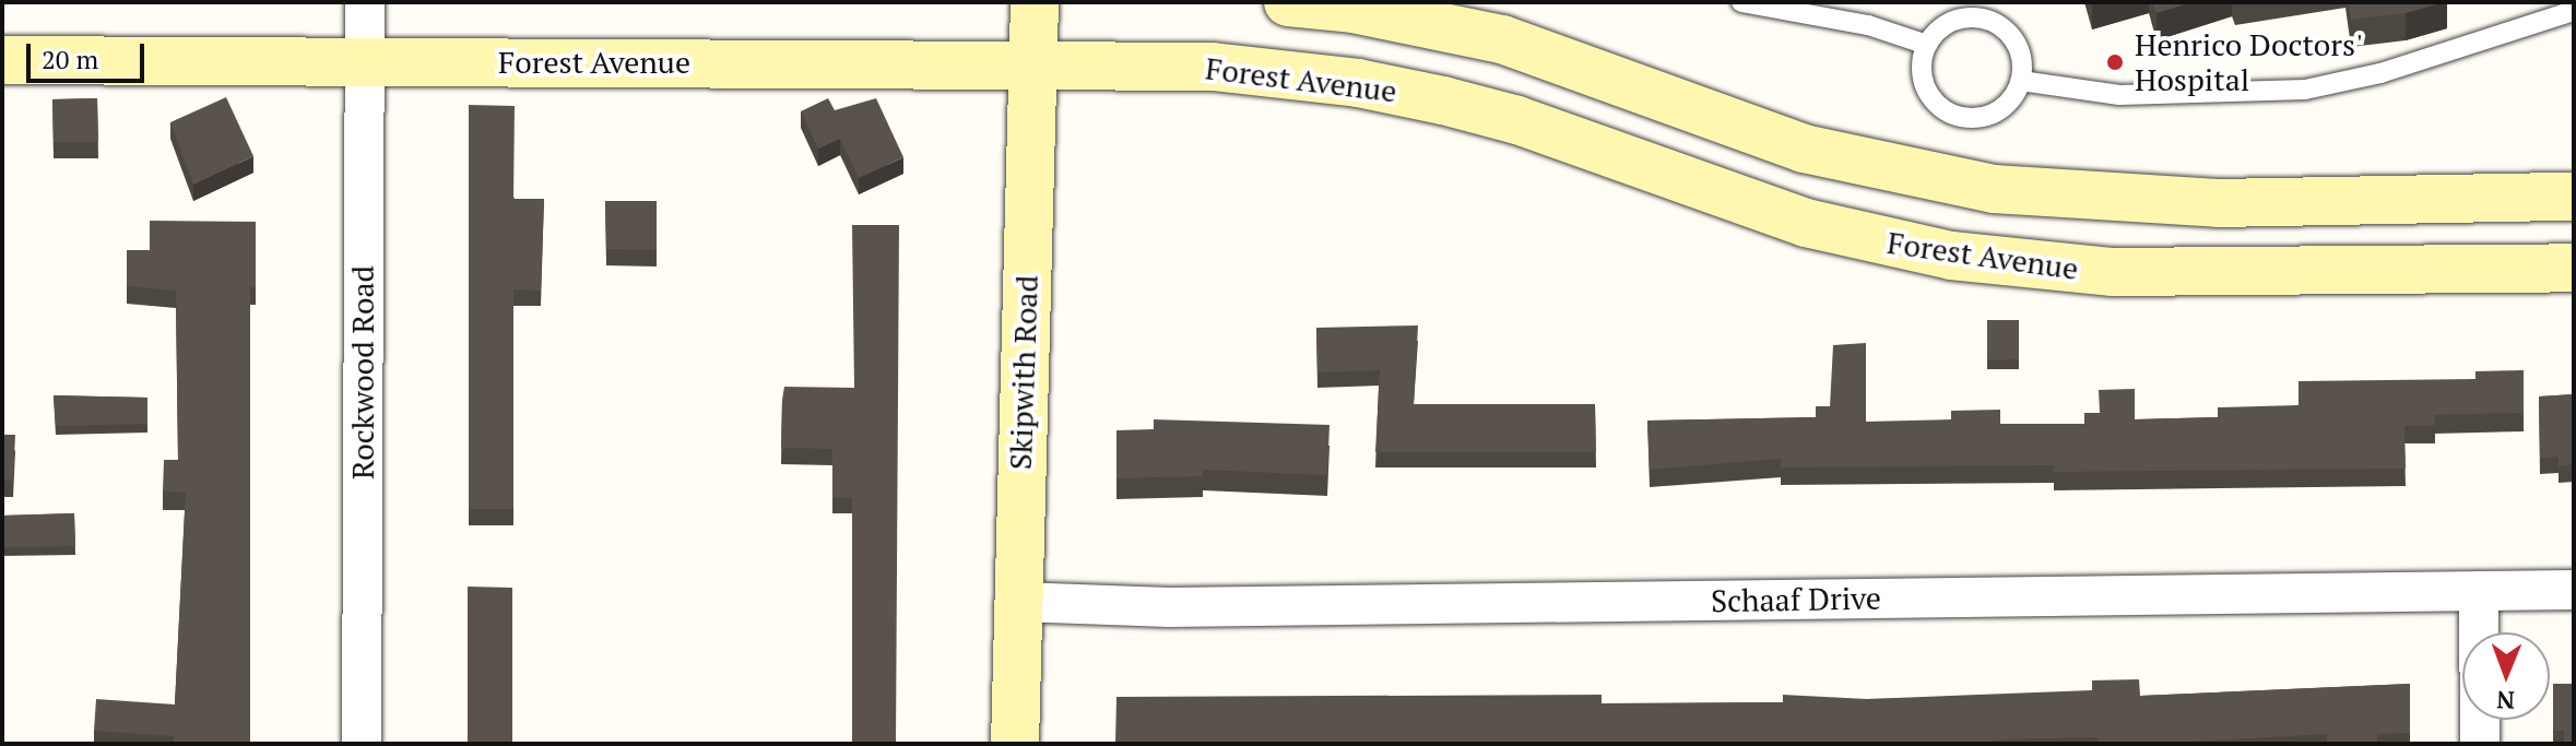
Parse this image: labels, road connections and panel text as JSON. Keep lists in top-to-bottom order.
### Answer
{
  "streets": {
    "main road": ["Forest Avenue", "Skipwith Road"],
    "street": ["Rockwood Road", "Schaaf Drive"]
  },
  "crossings": [
    ["Forest Avenue", "Rockwood Road"],
    ["Forest Avenue", "Skipwith Road"],
    ["Skipwith Road", "Schaaf Drive"]
  ],
  "places": ["Henrico Doctors' Hospital"],
  "scale_bar": "20 m",
  "north": "bottom"
}
